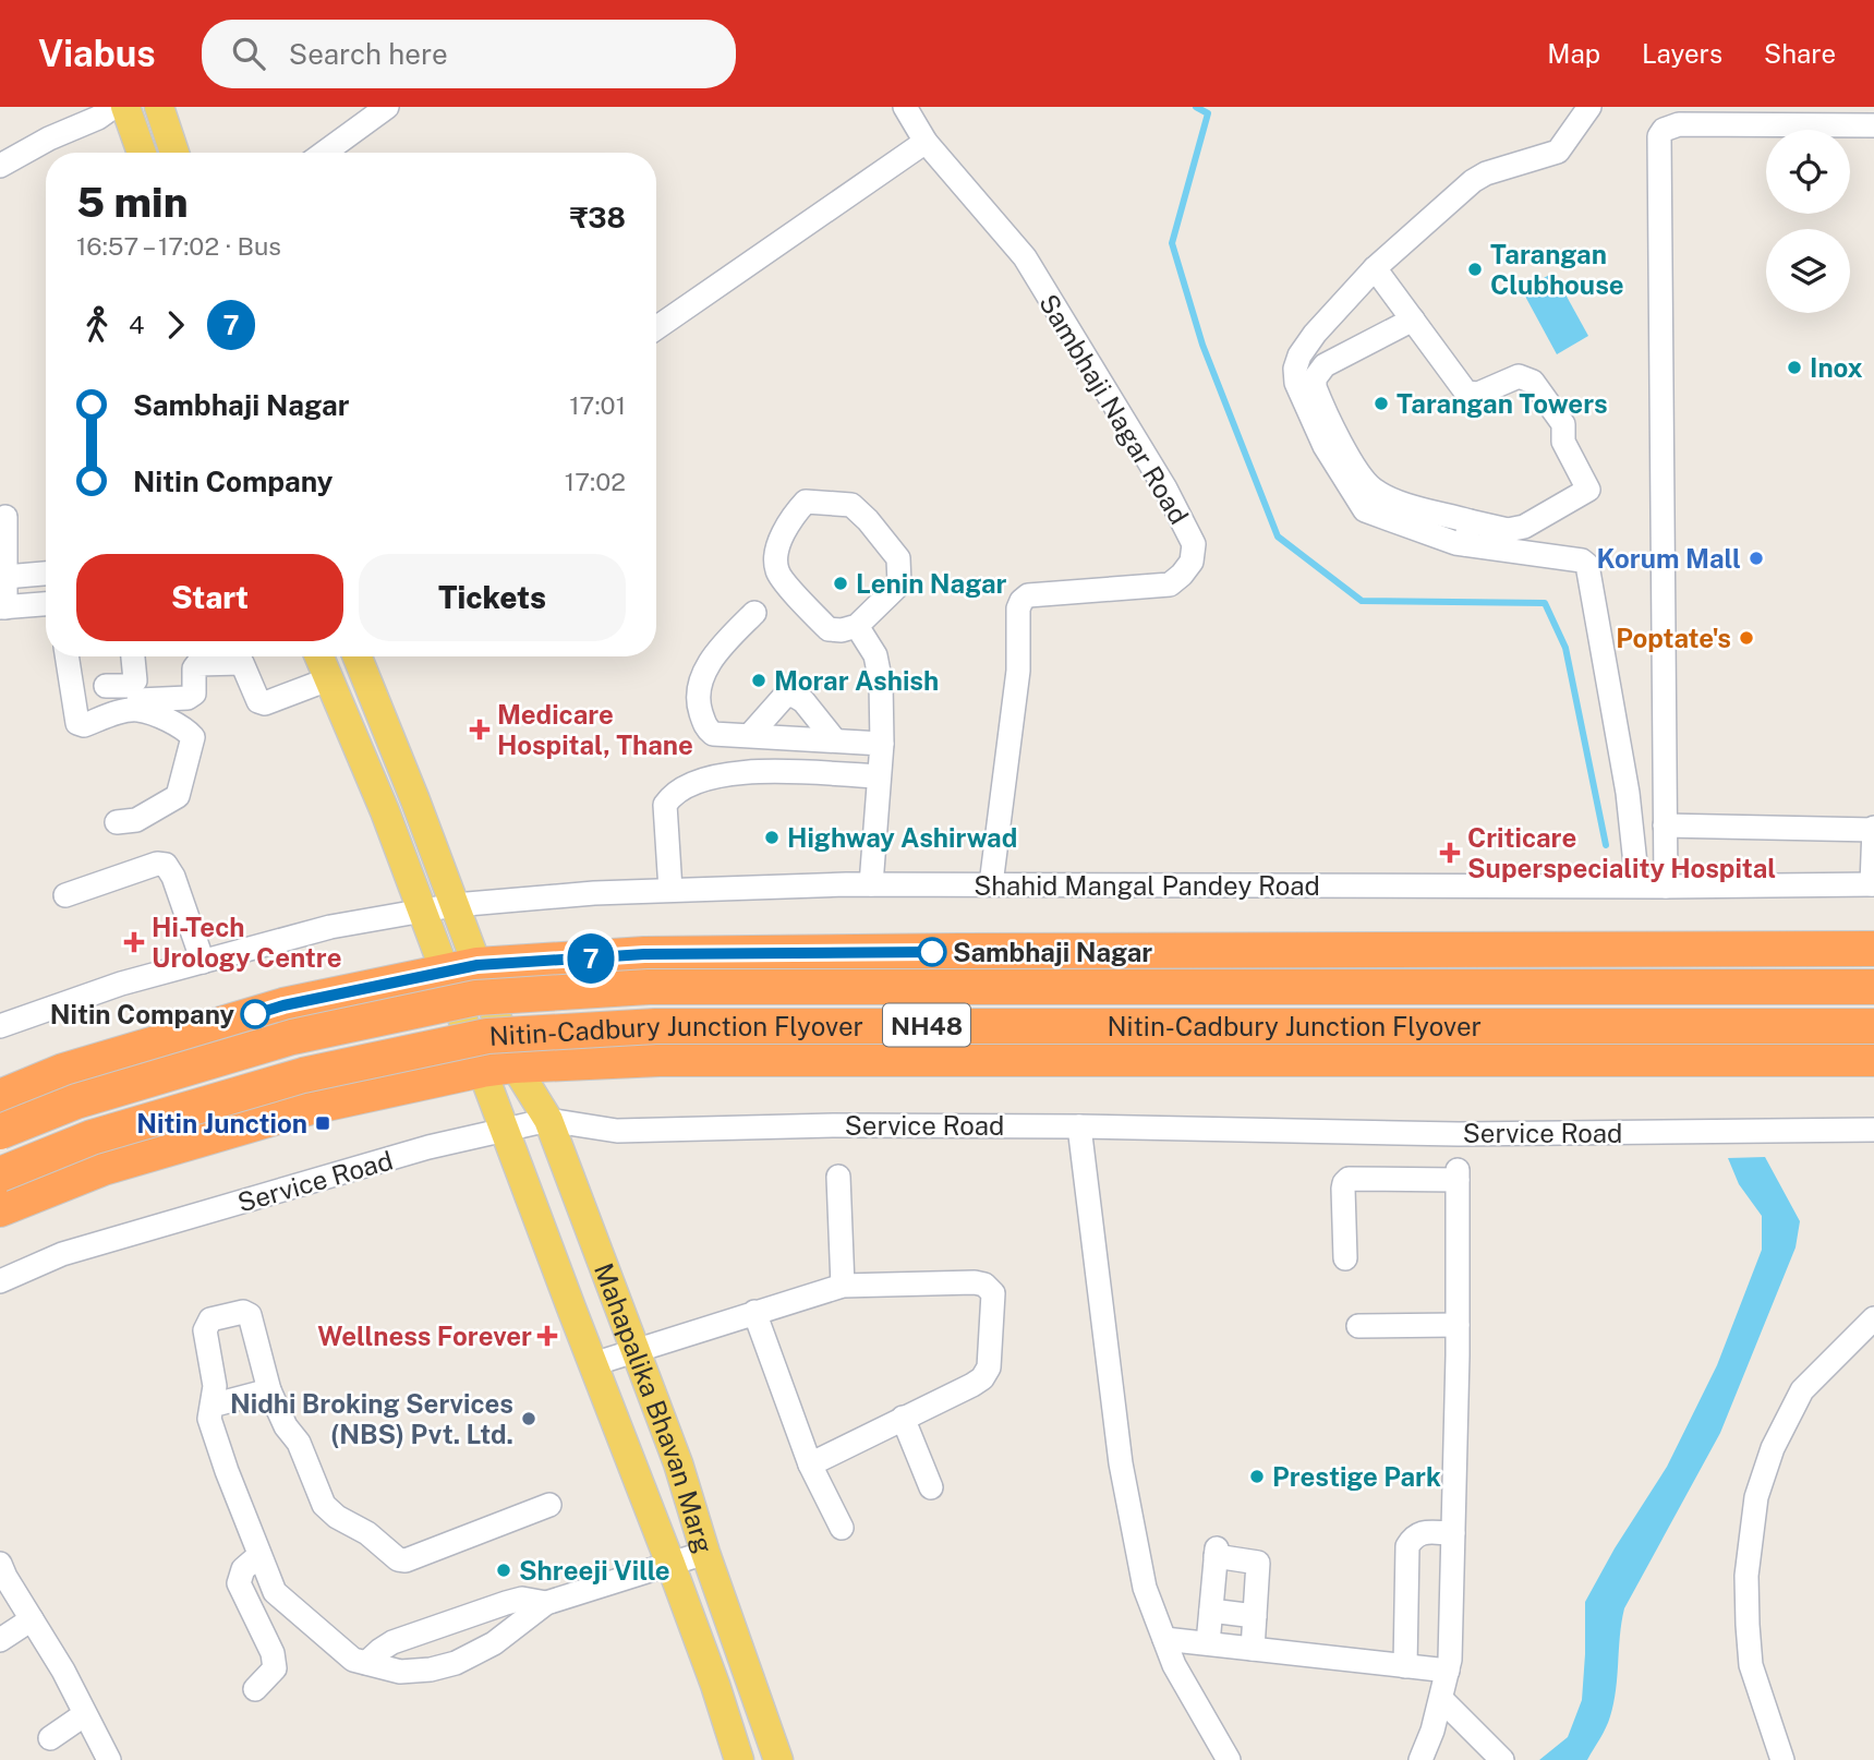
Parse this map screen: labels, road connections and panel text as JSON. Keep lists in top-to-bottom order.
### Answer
{
  "streets": {
    "highway": ["NH48", "Nitin-Cadbury Junction Flyover"],
    "main road": ["Mahapalika Bhavan Marg"],
    "street": ["Sambhaji Nagar Road", "Shahid Mangal Pandey Road", "Service Road"]
  },
  "crossings": [
    ["Sambhaji Nagar Road", "Shahid Mangal Pandey Road"],
    ["Service Road", "Mahapalika Bhavan Marg"]
  ],
  "places": {
    "other": [
      "Tarangan Clubhouse",
      "Inox",
      "Tarangan Towers",
      "Korum Mall",
      "Lenin Nagar",
      "Poptate's",
      "Morar Ashish",
      "Highway Ashirwad",
      "Sambhaji Nagar",
      "Nitin Company",
      "Nidhi Broking Services (NBS) Pvt. Ltd.",
      "Prestige Park",
      "Shreeji Ville"
    ],
    "health": [
      "Medicare Hospital, Thane",
      "Criticare Superspeciality Hospital",
      "Hi-Tech Urology Centre",
      "Wellness Forever"
    ],
    "transit": ["Nitin Junction"]
  },
  "lines": ["bus line 7"],
  "page": {
    "header": "Viabus",
    "search": "Search here",
    "nav": ["Map", "Layers", "Share"],
    "on_map": "7",
    "heading": ["5 min", "16:57 – 17:02 · Bus", "₹38"],
    "legs": ["4", "7"],
    "list": [
      {
        "name": "Sambhaji Nagar",
        "value": "17:01"
      },
      {
        "name": "Nitin Company",
        "value": "17:02"
      }
    ],
    "buttons": ["Start", "Tickets"]
  }
}
